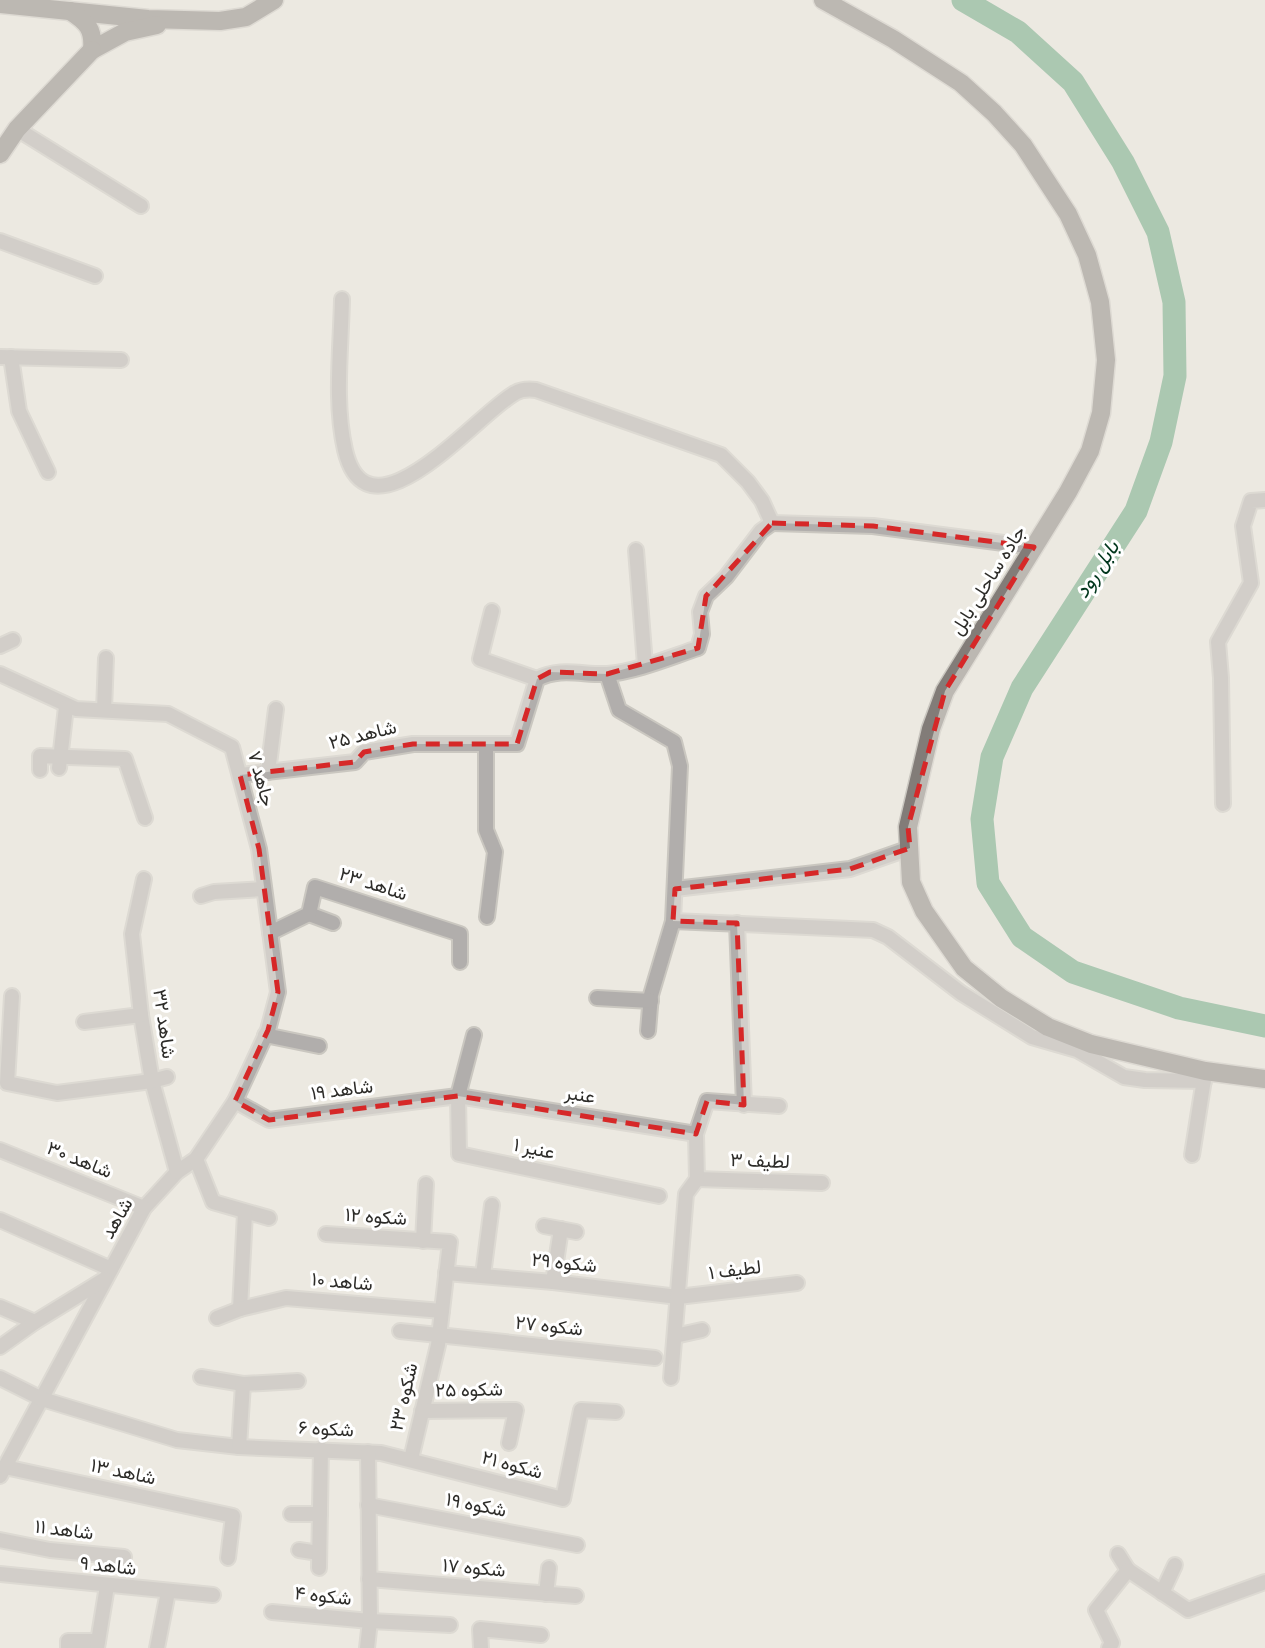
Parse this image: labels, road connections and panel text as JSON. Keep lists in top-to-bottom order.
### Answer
{
  "streets": {
    "main road": ["جاده ساحلی بابل"],
    "street": [
      "شاهد ۲۵",
      "جاهد ۷",
      "شاهد ۲۳",
      "شاهد ۳۲",
      "شاهد ۱۹",
      "عنبر",
      "عنیر ۱",
      "شاهد ۳۰",
      "لطیف ۳",
      "شکوه ۱۲",
      "شاهد",
      "شکوه ۲۹",
      "لطیف ۱",
      "شاهد ۱۰",
      "شکوه ۲۷",
      "شکوه ۲۵",
      "شکوه ۲۳",
      "شکوه ۶",
      "شکوه ۲۱",
      "شاهد ۱۳",
      "شکوه ۱۹",
      "شاهد ۱۱",
      "شاهد ۹",
      "شکوه ۱۷",
      "شکوه ۴"
    ]
  },
  "crossings": [
    ["شاهد ۲۵", "جاهد ۷"],
    ["جاهد ۷", "شاهد"],
    ["شاهد ۳۲", "شاهد"],
    ["شاهد ۱۹", "عنبر"],
    ["شاهد ۱۹", "عنیر ۱"],
    ["شاهد ۱۹", "شاهد"],
    ["عنبر", "عنیر ۱"],
    ["شاهد ۳۰", "شاهد"],
    ["شکوه ۱۲", "شکوه ۲۹"],
    ["شکوه ۱۲", "شکوه ۲۳"],
    ["شاهد", "شکوه ۶"],
    ["شاهد", "شاهد ۱۳"],
    ["شکوه ۲۹", "لطیف ۱"],
    ["شکوه ۲۹", "شکوه ۲۳"],
    ["شاهد ۱۰", "شکوه ۲۳"],
    ["شکوه ۲۷", "شکوه ۲۳"],
    ["شکوه ۲۵", "شکوه ۲۳"],
    ["شکوه ۲۳", "شکوه ۶"],
    ["شکوه ۲۳", "شکوه ۲۱"],
    ["شکوه ۶", "شکوه ۲۱"]
  ],
  "water": ["بابل رود"]
}
